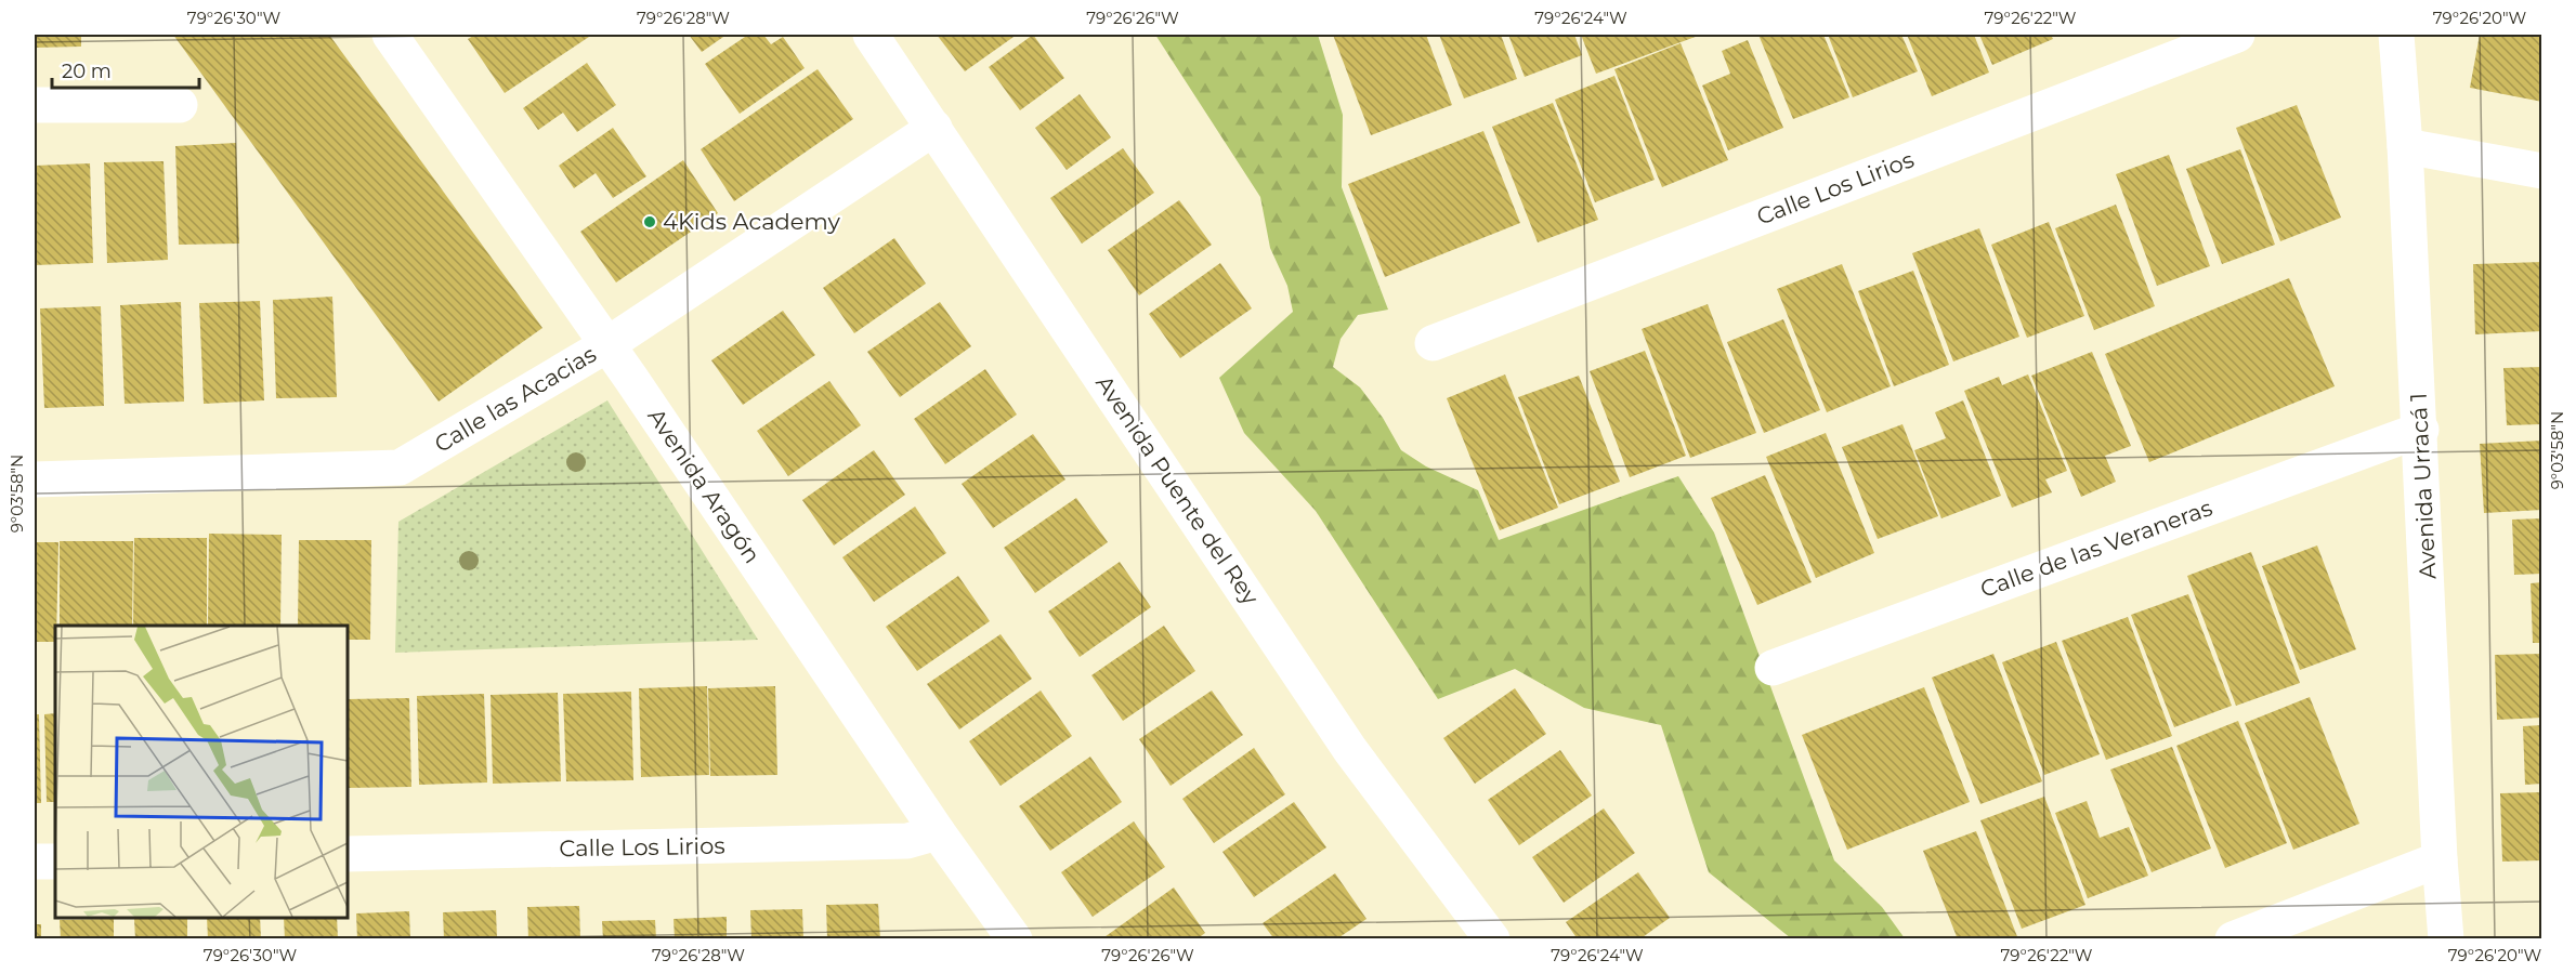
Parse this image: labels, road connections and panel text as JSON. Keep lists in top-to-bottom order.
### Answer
{
  "streets": {
    "street": [
      "Calle Los Lirios",
      "Calle las Acacias",
      "Avenida Aragón",
      "Avenida Urracá 1",
      "Avenida Puente del Rey",
      "Calle de las Veraneras"
    ]
  },
  "crossings": [
    ["Calle Los Lirios", "Avenida Aragón"],
    ["Calle las Acacias", "Avenida Aragón"],
    ["Calle las Acacias", "Avenida Puente del Rey"],
    ["Avenida Urracá 1", "Calle de las Veraneras"]
  ],
  "places": ["4Kids Academy"],
  "scale_bar": "20 m",
  "coordinates": [
    "79°26'30\"W",
    "79°26'28\"W",
    "79°26'26\"W",
    "79°26'24\"W",
    "79°26'22\"W",
    "79°26'20\"W",
    "9°03'58\"N"
  ]
}
